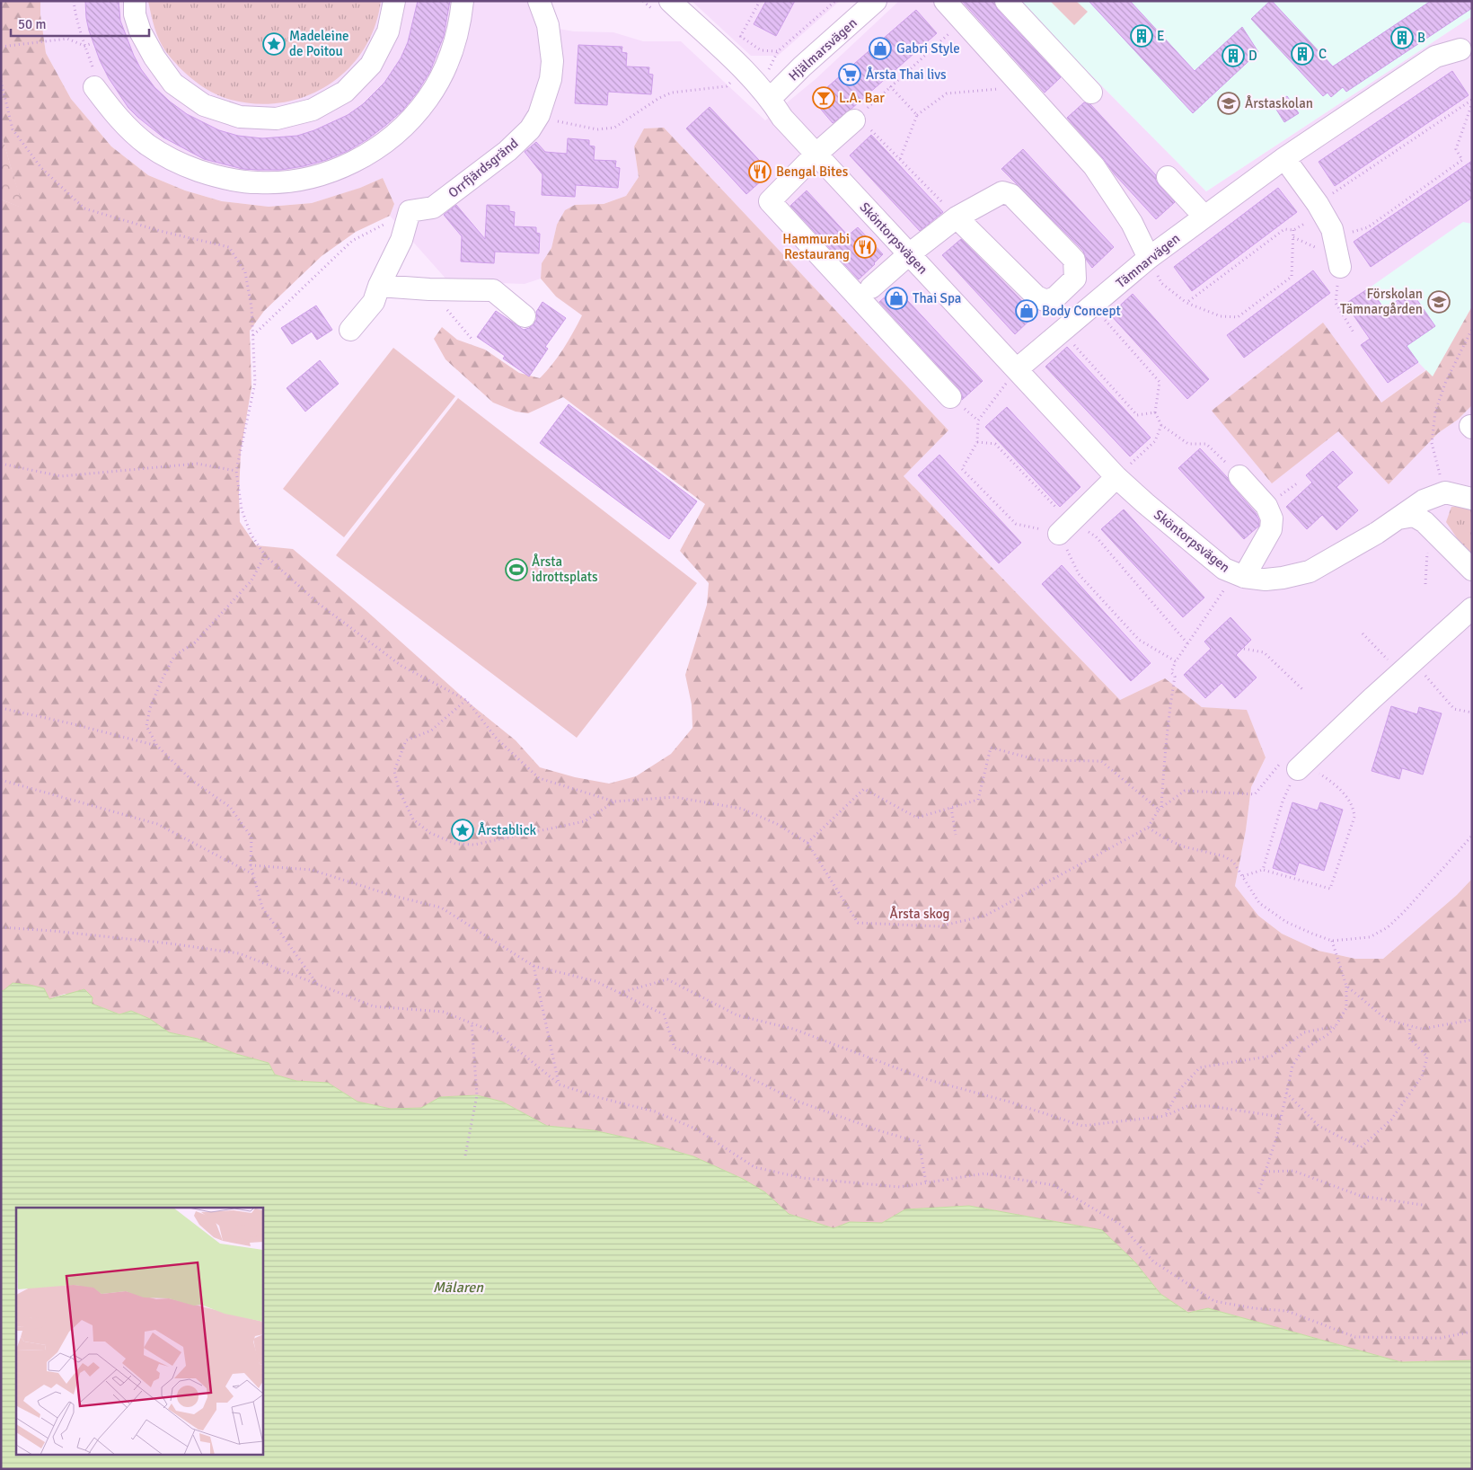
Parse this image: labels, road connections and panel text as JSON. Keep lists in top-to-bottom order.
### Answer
{
  "streets": {
    "street": [
      "Hjälmarsvägen",
      "Orrfjärdsgränd",
      "Sköntorpsvägen",
      "Tämnarvägen"
    ]
  },
  "crossings": [
    ["Hjälmarsvägen", "Sköntorpsvägen"],
    ["Sköntorpsvägen", "Tämnarvägen"]
  ],
  "water": ["Mälaren"],
  "parks": ["Årsta skog"],
  "places": {
    "building": [
      "E",
      "B",
      "C",
      "D"
    ],
    "place": ["Madeleine de Poitou", "Årstablick"],
    "shop": ["Gabri Style", "Thai Spa", "Body Concept"],
    "supermarket": ["Årsta Thai livs"],
    "bar": ["L.A. Bar"],
    "school or university": ["Årstaskolan", "Förskolan Tämnargården"],
    "restaurant": ["Bengal Bites", "Hammurabi Restaurang"],
    "sports": ["Årsta idrottsplats"]
  },
  "scale_bar": "50 m"
}
